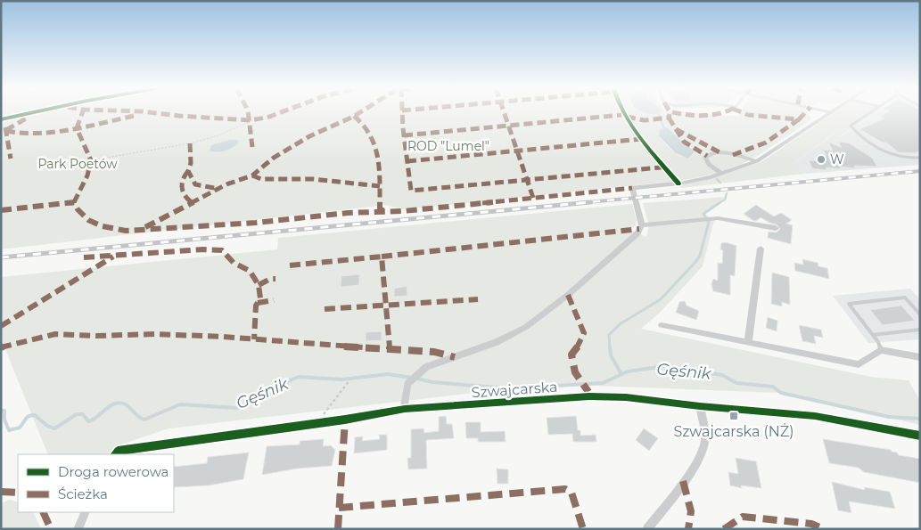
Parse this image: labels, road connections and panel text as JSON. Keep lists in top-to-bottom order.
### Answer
{
  "streets": {
    "street": ["Szwajcarska"]
  },
  "water": ["Gęśnik"],
  "parks": ["ROD \"Lumel\"", "Park Poetów"],
  "places": {
    "other": ["W"],
    "transit": ["Szwajcarska (NŻ)"]
  },
  "legend": ["Droga rowerowa", "Ścieżka"]
}
